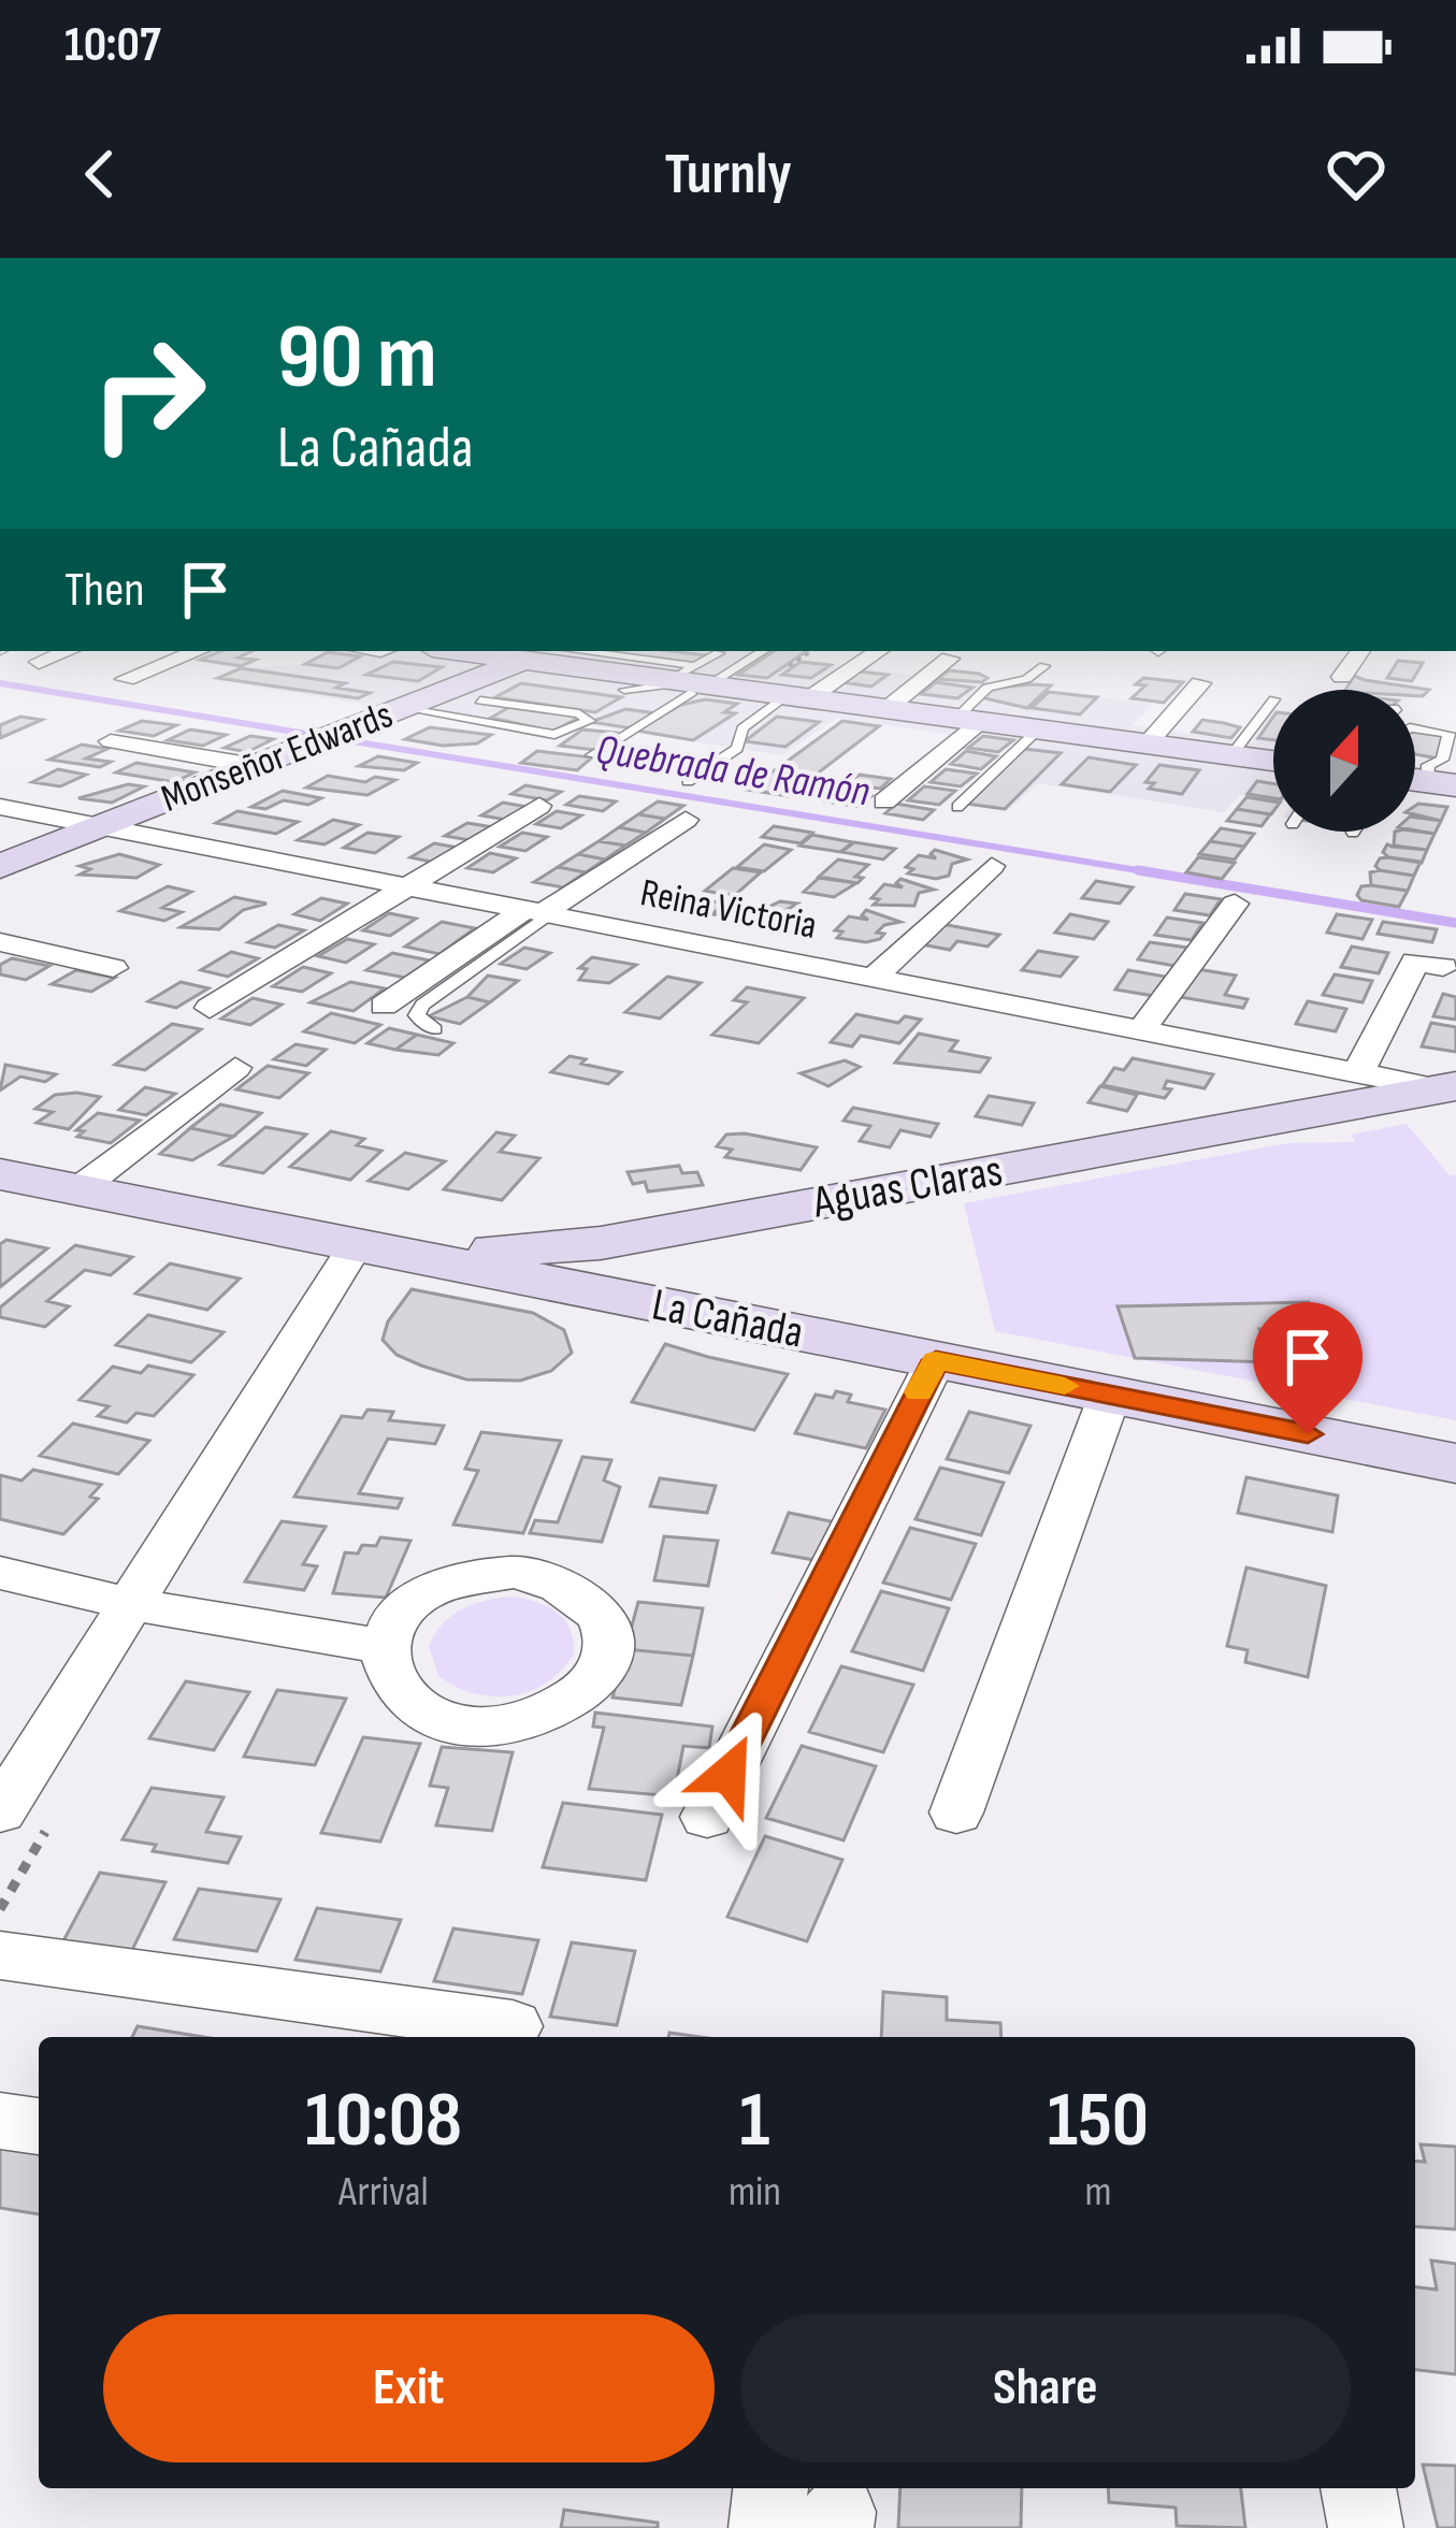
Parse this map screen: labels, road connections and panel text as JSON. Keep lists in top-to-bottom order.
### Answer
{
  "streets": {
    "street": [
      "Monseñor Edwards",
      "Reina Victoria",
      "Aguas Claras",
      "La Cañada"
    ]
  },
  "crossings": [
    ["Monseñor Edwards", "Reina Victoria"],
    ["Reina Victoria", "Aguas Claras"],
    ["Aguas Claras", "La Cañada"]
  ],
  "water": ["Quebrada de Ramón"],
  "north": "top",
  "page": {
    "status": "10:07",
    "header": "Turnly",
    "turn": ["90 m", "La Cañada"],
    "then": "Then",
    "eta": [
      "10:08",
      "Arrival",
      "1",
      "min",
      "150",
      "m"
    ],
    "buttons": ["Exit", "Share"]
  }
}
